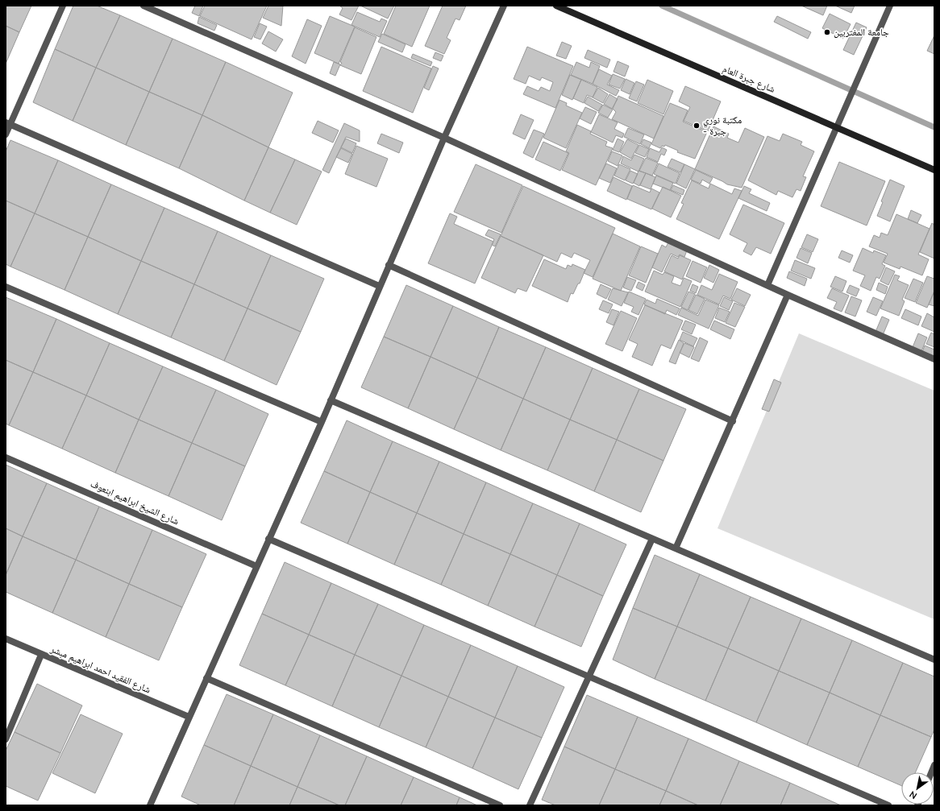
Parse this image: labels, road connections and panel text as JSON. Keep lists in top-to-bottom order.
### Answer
{
  "streets": {
    "main road": ["شارع جبرة العام"],
    "street": ["شارع الشيخ ابراهيم ابنعوف", "شارع الفقيد احمد ابراهيم مبشر"]
  },
  "places": ["جامعة المغتربين", "مكتبة نوري - جبرة"],
  "north": "bottom left"
}
